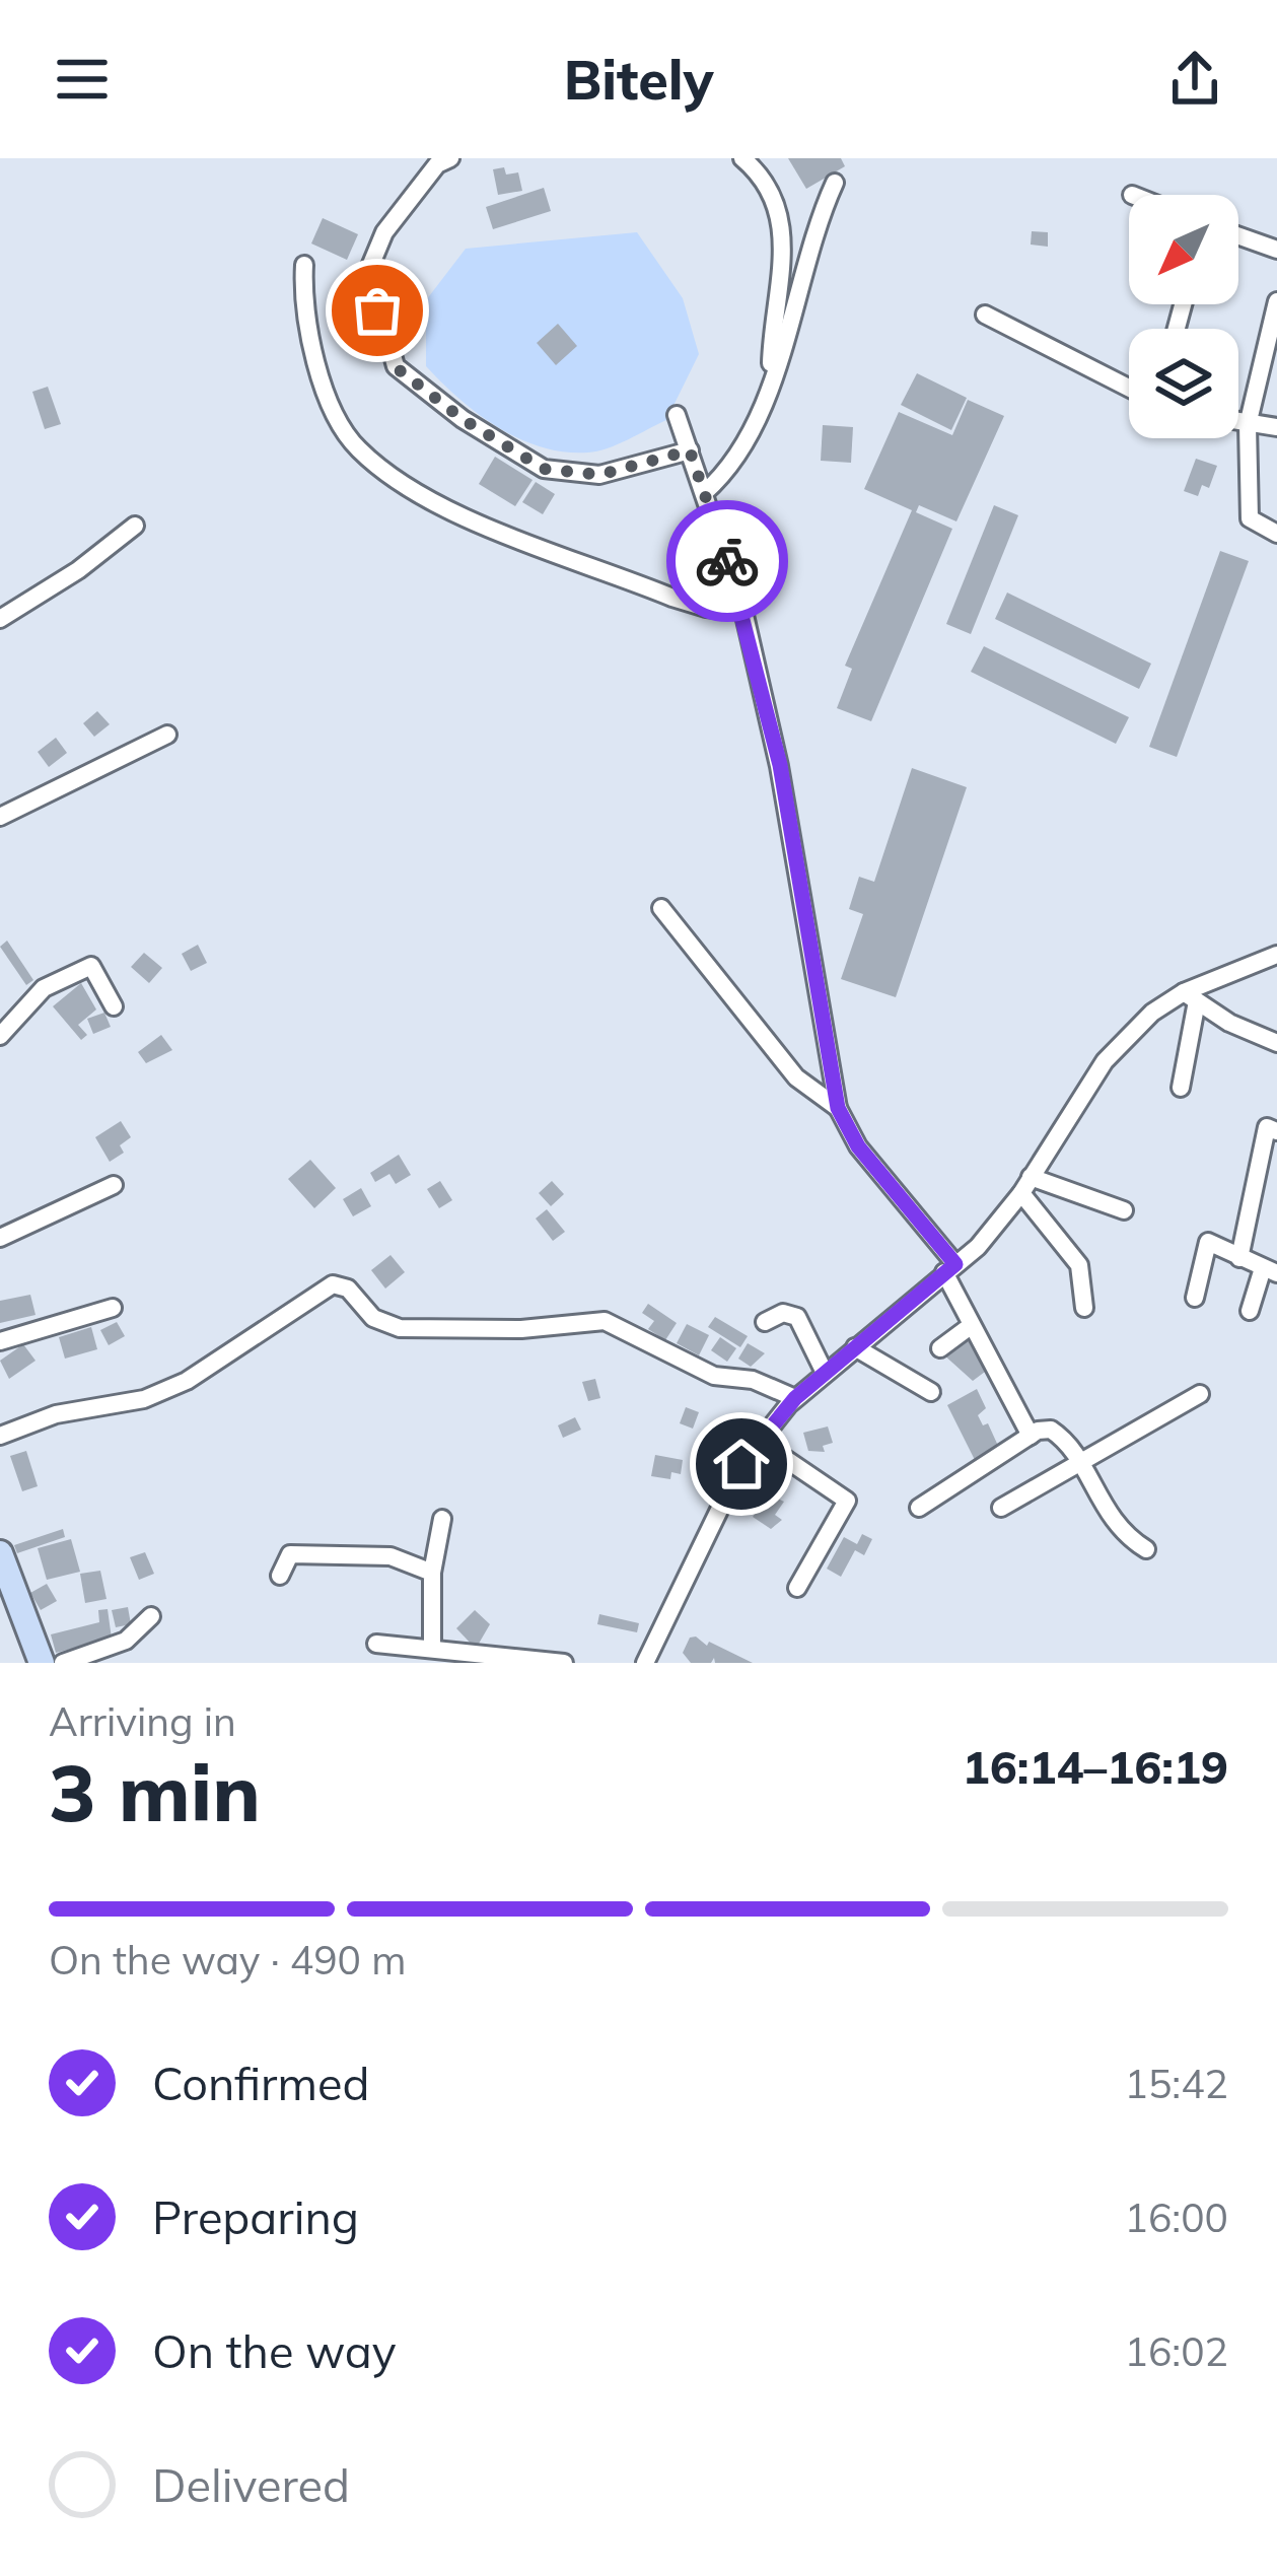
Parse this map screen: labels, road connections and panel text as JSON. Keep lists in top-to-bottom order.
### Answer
{
  "north": "bottom left",
  "page": {
    "header": "Bitely",
    "heading": ["3 min", "Arriving in", "16:14–16:19"],
    "bar": "On the way · 490 m",
    "list": [
      ["Confirmed", "15:42"],
      ["Preparing", "16:00"],
      ["On the way", "16:02"],
      "Delivered"
    ]
  }
}
